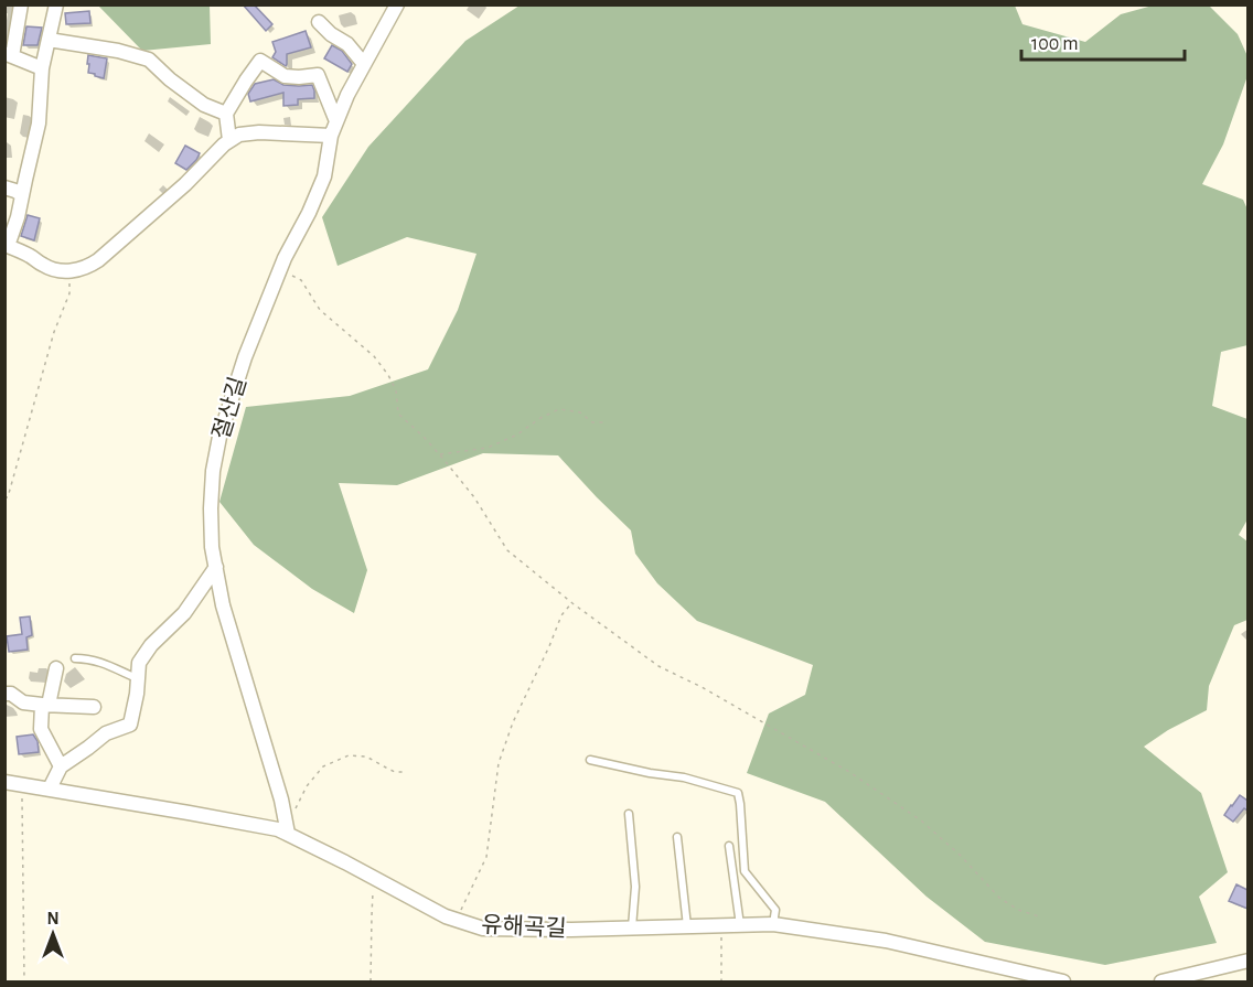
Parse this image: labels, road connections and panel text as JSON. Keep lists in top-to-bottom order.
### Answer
{
  "streets": {
    "street": ["절산길", "유해곡길"]
  },
  "crossings": [
    ["절산길", "유해곡길"]
  ],
  "scale_bar": "100 m",
  "north": "top"
}
